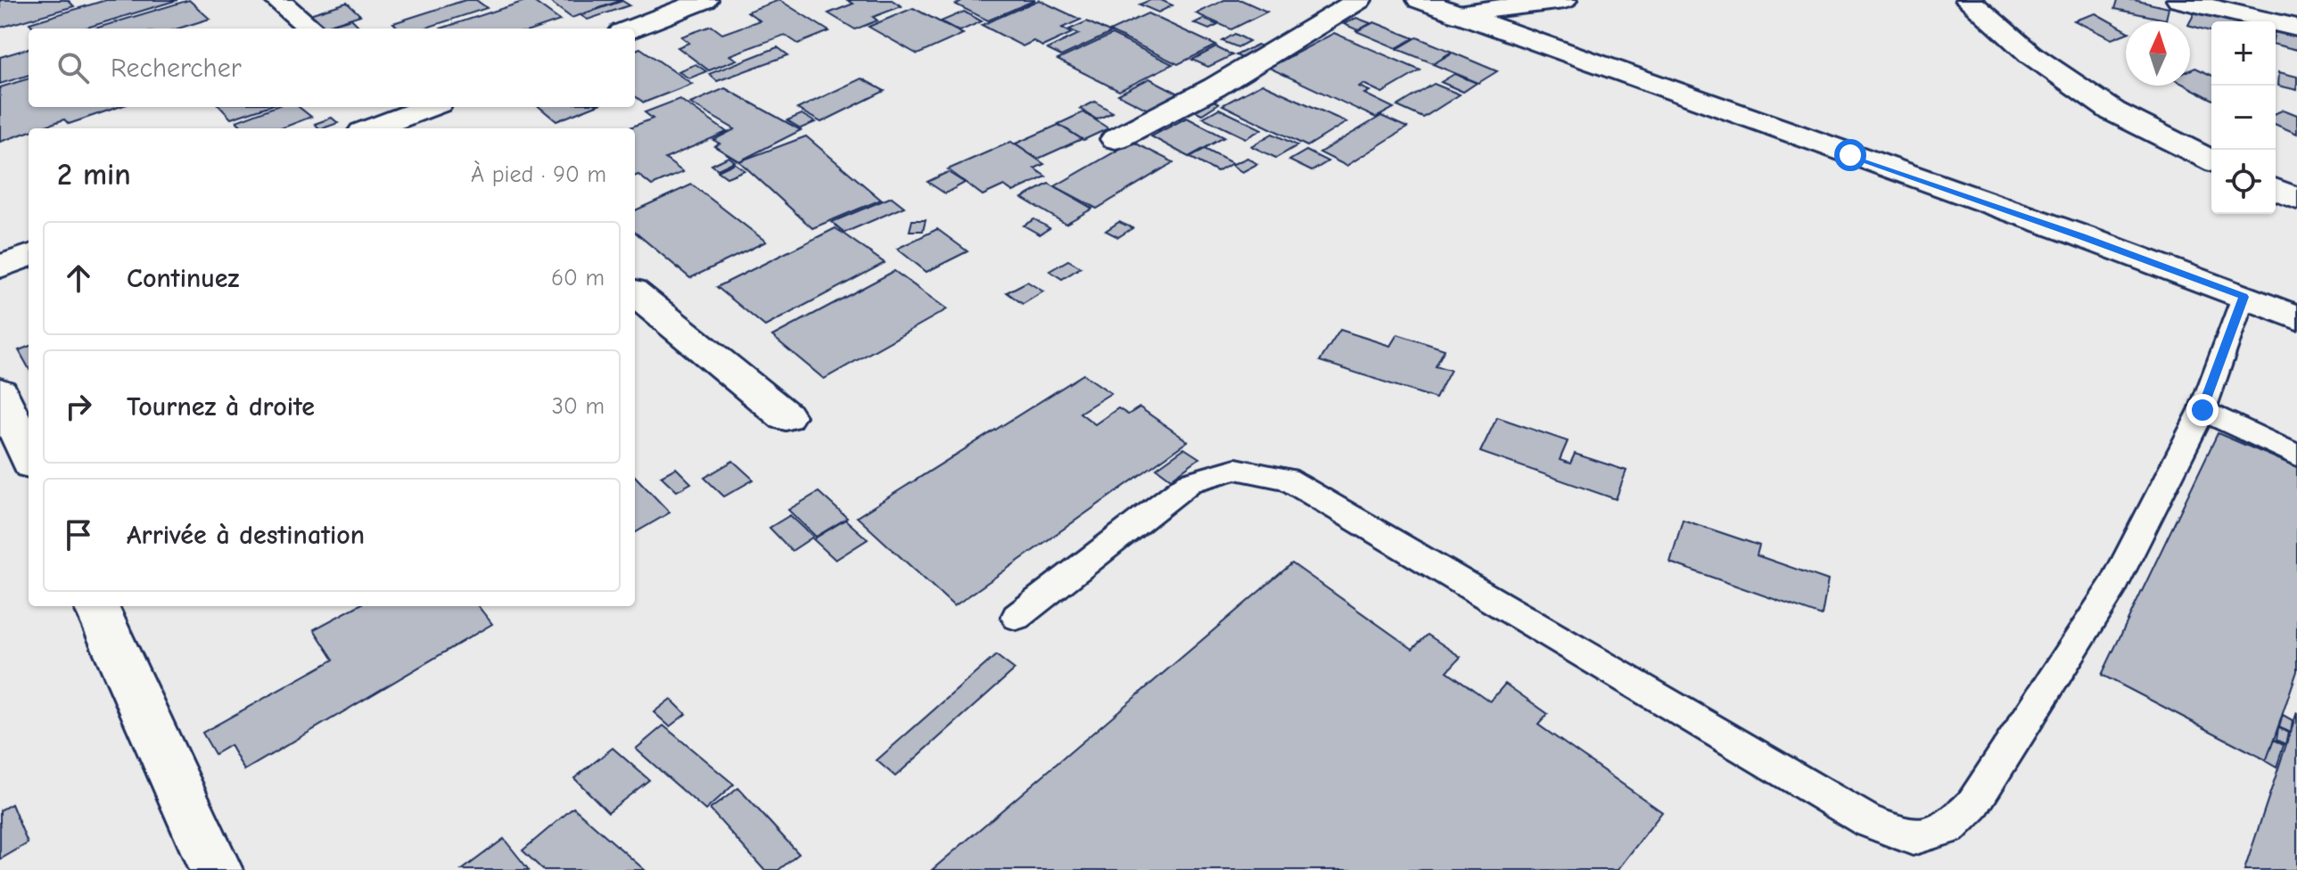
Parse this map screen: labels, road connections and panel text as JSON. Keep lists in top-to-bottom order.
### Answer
{
  "north": "top",
  "page": {
    "map_buttons": ["+", "−"],
    "search": "Rechercher",
    "heading": ["2 min", "À pied · 90 m"],
    "list": [
      ["Continuez", "60 m"],
      ["Tournez à droite", "30 m"],
      "Arrivée à destination"
    ]
  }
}
